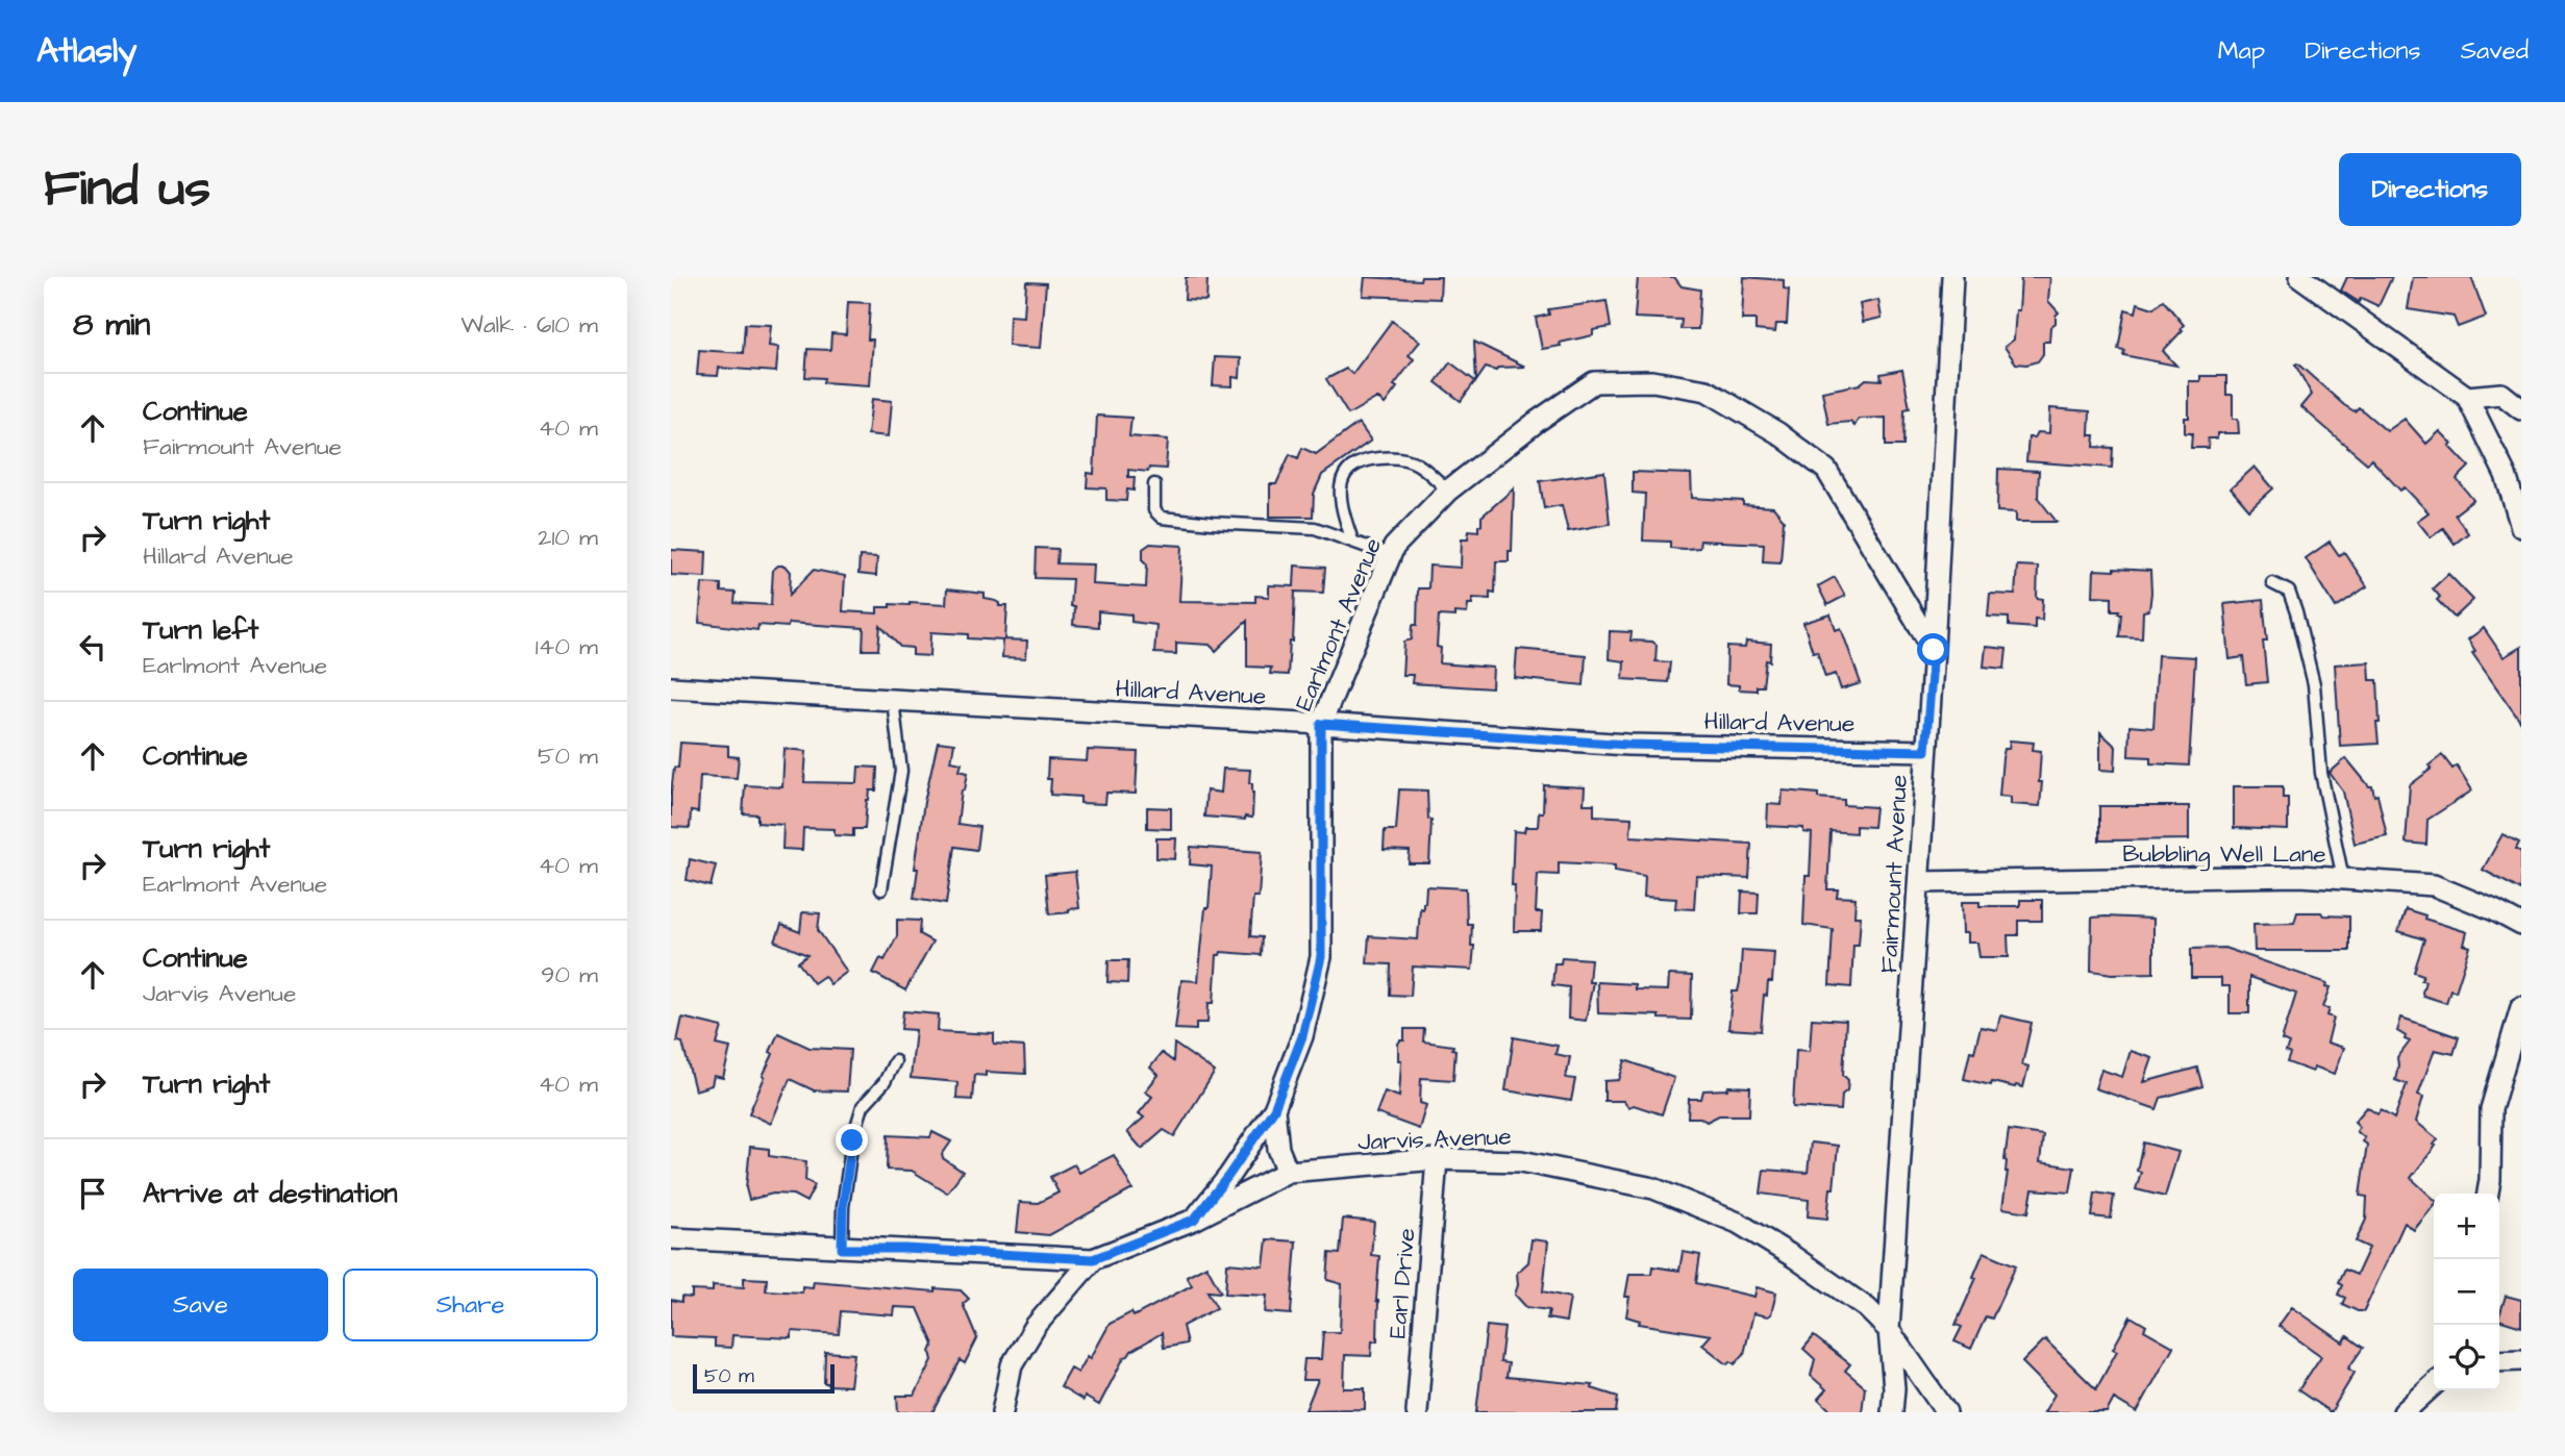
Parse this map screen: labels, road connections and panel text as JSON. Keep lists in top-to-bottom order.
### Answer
{
  "streets": {
    "street": [
      "Earlmont Avenue",
      "Hillard Avenue",
      "Bubbling Well Lane",
      "Fairmount Avenue",
      "Jarvis Avenue",
      "Earl Drive"
    ]
  },
  "crossings": [
    ["Earlmont Avenue", "Hillard Avenue"],
    ["Earlmont Avenue", "Fairmount Avenue"],
    ["Earlmont Avenue", "Jarvis Avenue"],
    ["Hillard Avenue", "Fairmount Avenue"],
    ["Bubbling Well Lane", "Fairmount Avenue"],
    ["Fairmount Avenue", "Jarvis Avenue"],
    ["Jarvis Avenue", "Earl Drive"]
  ],
  "scale_bar": "50 m",
  "page": {
    "header": "Atlasly",
    "nav": ["Map", "Directions", "Saved"],
    "buttons": [
      "Directions",
      ["Save", "Share"]
    ],
    "title": "Find us",
    "heading": ["8 min", "Walk · 610 m"],
    "list": [
      ["Continue", "Fairmount Avenue", "40 m"],
      ["Turn right", "Hillard Avenue", "210 m"],
      ["Turn left", "Earlmont Avenue", "140 m"],
      ["Continue", "50 m"],
      ["Turn right", "Earlmont Avenue", "40 m"],
      ["Continue", "Jarvis Avenue", "90 m"],
      ["Turn right", "40 m"],
      "Arrive at destination"
    ],
    "map_buttons": ["+", "−"],
    "scale": "50 m"
  }
}
